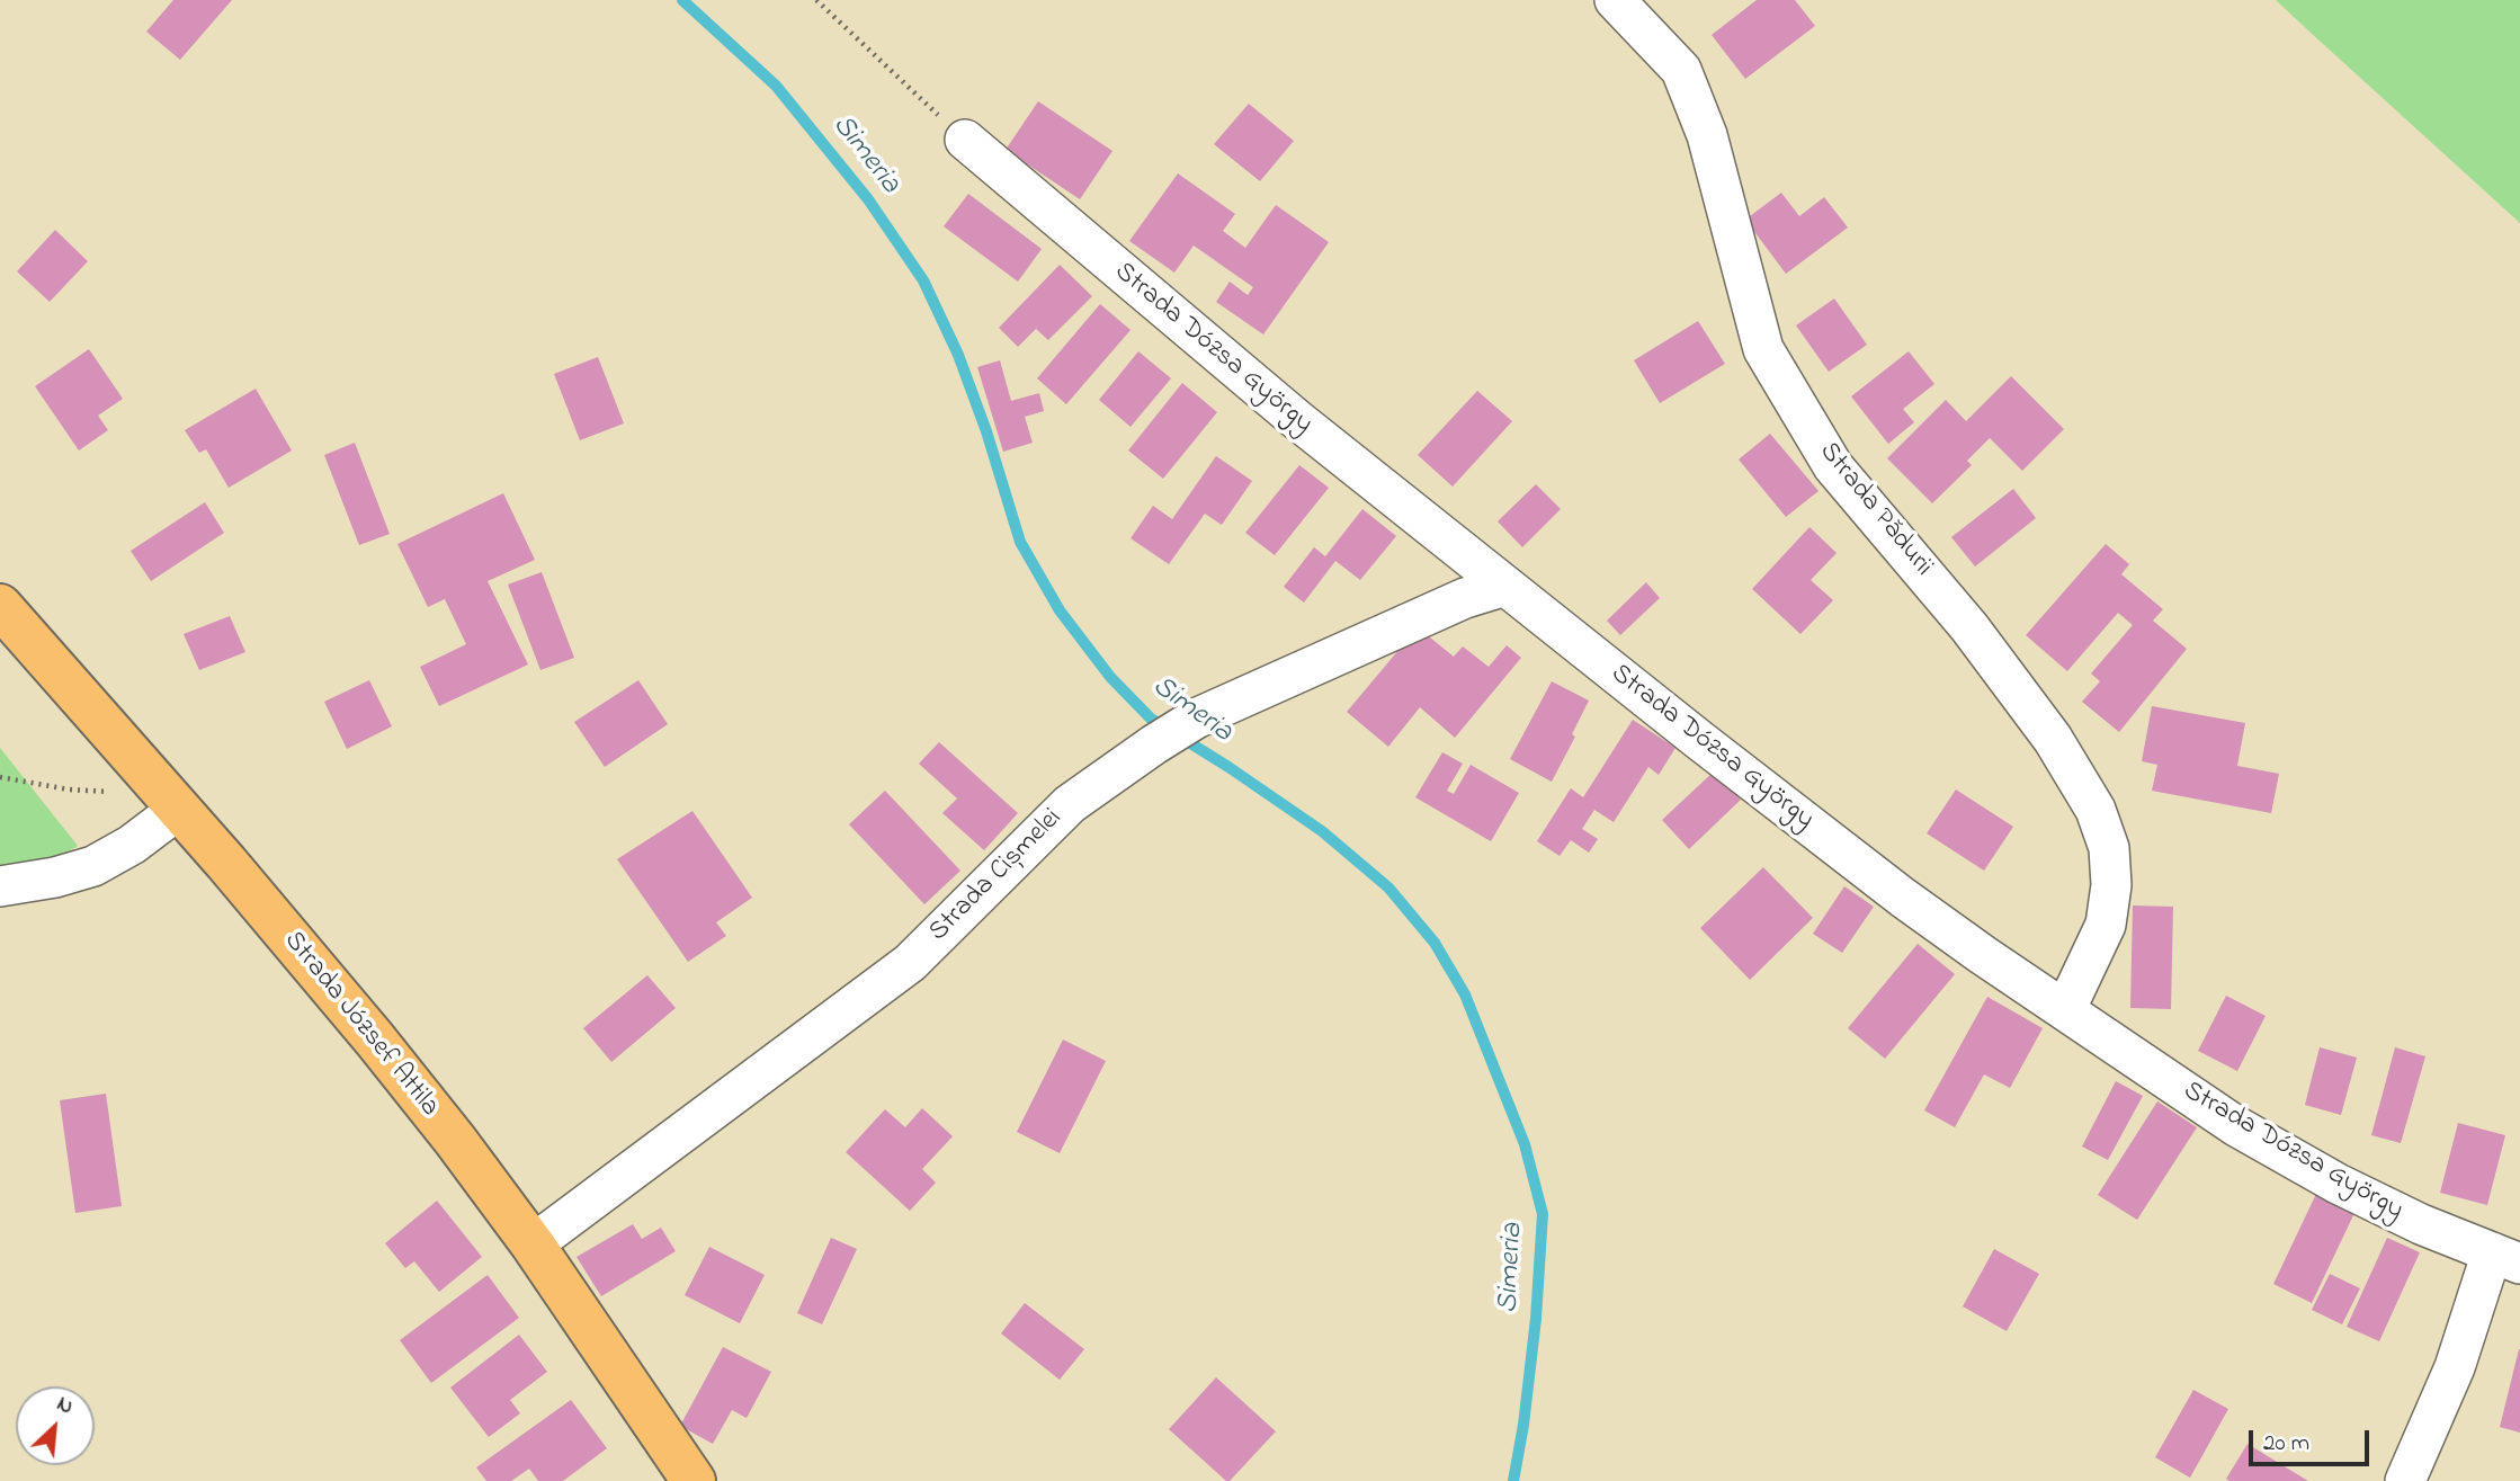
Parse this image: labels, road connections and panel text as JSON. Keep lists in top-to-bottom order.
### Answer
{
  "streets": {
    "main road": ["Strada József Attila"],
    "street": ["Strada Dózsa György", "Strada Pădurii", "Strada Cișmelei"]
  },
  "crossings": [
    ["Strada Dózsa György", "Strada Pădurii"],
    ["Strada Dózsa György", "Strada Cișmelei"],
    ["Strada Cișmelei", "Strada József Attila"]
  ],
  "water": ["Simeria"],
  "scale_bar": "20 m",
  "north": "top right"
}
